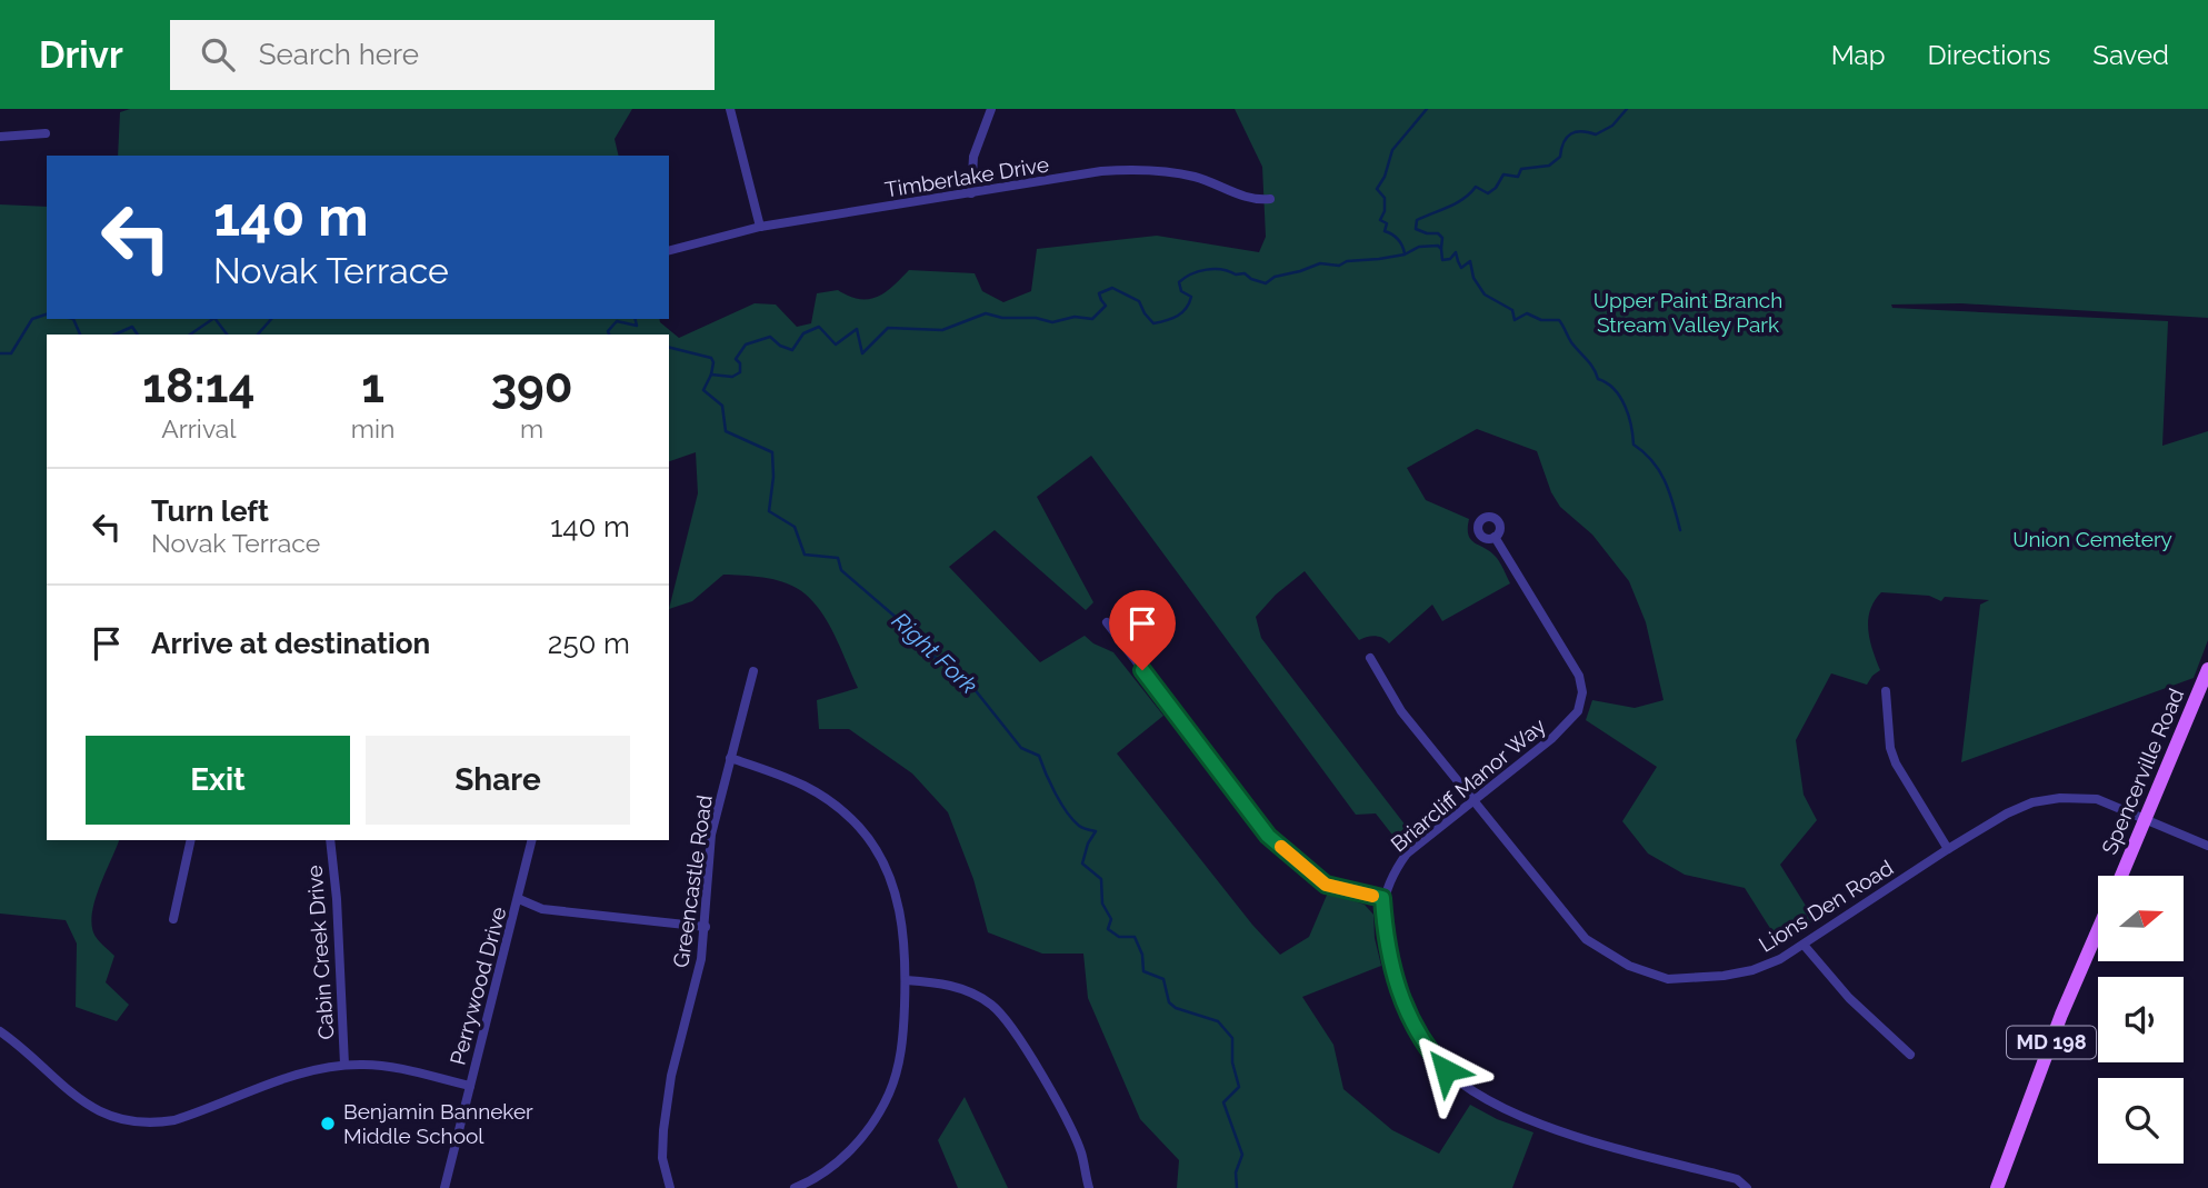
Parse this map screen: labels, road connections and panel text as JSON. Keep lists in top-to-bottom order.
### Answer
{
  "streets": {
    "main road": ["Spencerville Road", "MD 198"],
    "street": [
      "Timberlake Drive",
      "Briarcliff Manor Way",
      "Greencastle Road",
      "Lions Den Road",
      "Cabin Creek Drive",
      "Perrywood Drive"
    ]
  },
  "crossings": [
    ["Spencerville Road", "Lions Den Road"],
    ["Briarcliff Manor Way", "Lions Den Road"]
  ],
  "water": ["Right Fork"],
  "parks": ["Upper Paint Branch Stream Valley Park", "Union Cemetery"],
  "places": ["Benjamin Banneker Middle School"],
  "north": "right",
  "page": {
    "header": "Drivr",
    "search": "Search here",
    "nav": ["Map", "Directions", "Saved"],
    "turn": ["140 m", "Novak Terrace"],
    "eta": [
      "18:14",
      "Arrival",
      "1",
      "min",
      "390",
      "m"
    ],
    "list": [
      {
        "name": "Turn left",
        "note": "Novak Terrace",
        "value": "140 m"
      },
      {
        "name": "Arrive at destination",
        "value": "250 m"
      }
    ],
    "buttons": ["Exit", "Share"]
  }
}
